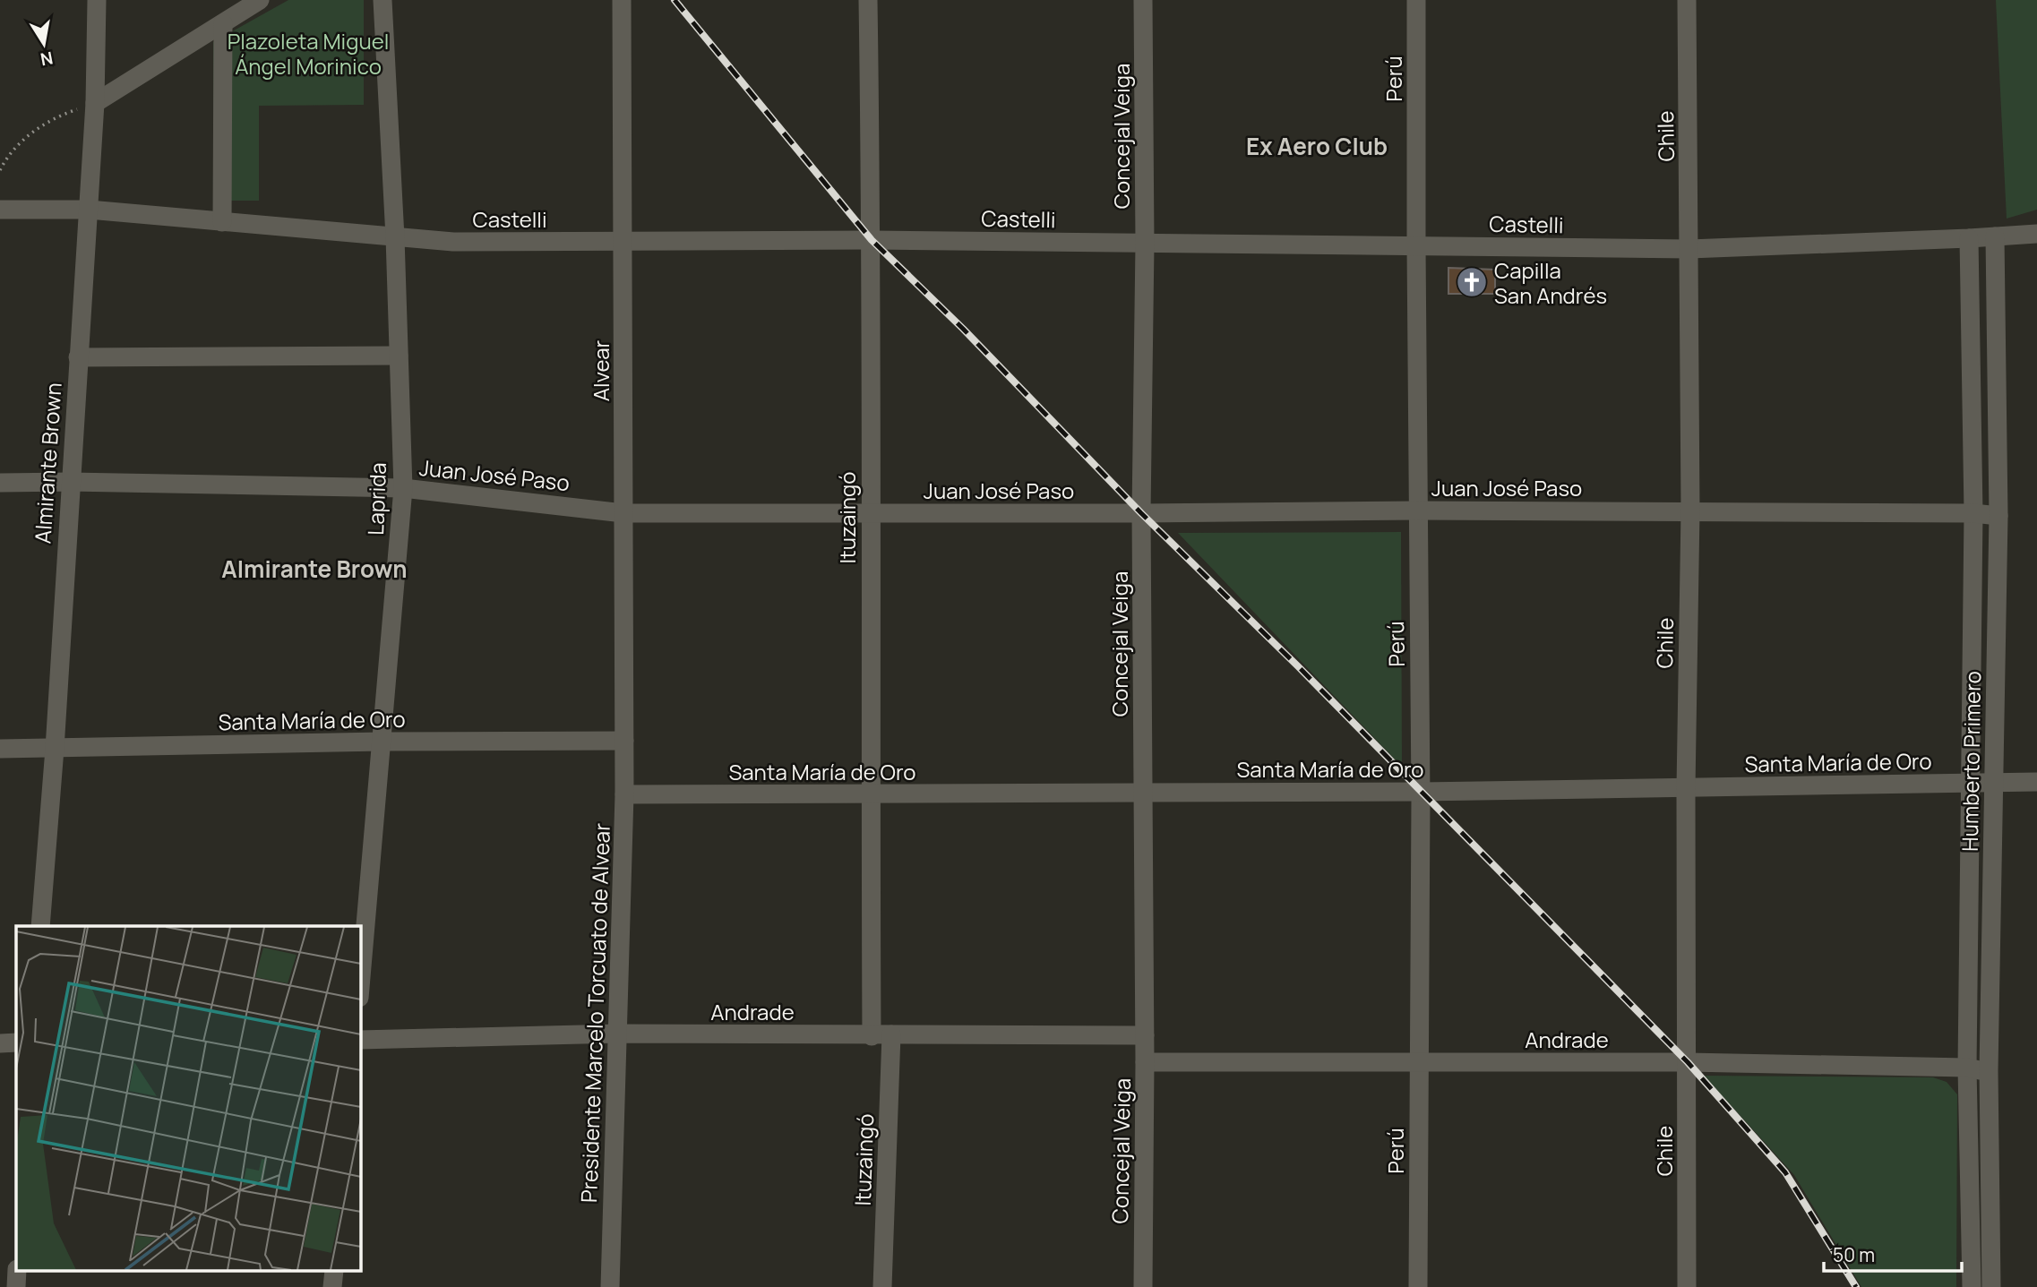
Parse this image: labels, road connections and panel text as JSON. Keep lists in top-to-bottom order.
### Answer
{
  "streets": {
    "street": [
      "Perú",
      "Concejal Veiga",
      "Chile",
      "Castelli",
      "Alvear",
      "Almirante Brown",
      "Juan José Paso",
      "Laprida",
      "Ituzaingó",
      "Santa María de Oro",
      "Humberto Primero",
      "Andrade",
      "Presidente Marcelo Torcuato de Alvear"
    ]
  },
  "crossings": [
    ["Perú", "Castelli"],
    ["Perú", "Juan José Paso"],
    ["Perú", "Santa María de Oro"],
    ["Perú", "Andrade"],
    ["Concejal Veiga", "Castelli"],
    ["Concejal Veiga", "Juan José Paso"],
    ["Concejal Veiga", "Santa María de Oro"],
    ["Concejal Veiga", "Andrade"],
    ["Chile", "Castelli"],
    ["Chile", "Juan José Paso"],
    ["Chile", "Santa María de Oro"],
    ["Chile", "Andrade"],
    ["Castelli", "Alvear"],
    ["Castelli", "Almirante Brown"],
    ["Castelli", "Laprida"],
    ["Castelli", "Ituzaingó"],
    ["Castelli", "Humberto Primero"],
    ["Alvear", "Juan José Paso"],
    ["Alvear", "Santa María de Oro"],
    ["Alvear", "Presidente Marcelo Torcuato de Alvear"],
    ["Almirante Brown", "Juan José Paso"],
    ["Almirante Brown", "Santa María de Oro"],
    ["Juan José Paso", "Laprida"],
    ["Juan José Paso", "Ituzaingó"],
    ["Juan José Paso", "Humberto Primero"],
    ["Laprida", "Santa María de Oro"],
    ["Ituzaingó", "Santa María de Oro"],
    ["Ituzaingó", "Andrade"],
    ["Santa María de Oro", "Humberto Primero"],
    ["Santa María de Oro", "Presidente Marcelo Torcuato de Alvear"],
    ["Humberto Primero", "Andrade"],
    ["Andrade", "Presidente Marcelo Torcuato de Alvear"]
  ],
  "districts": ["Ex Aero Club", "Almirante Brown"],
  "parks": ["Plazoleta Miguel Ángel Morinico"],
  "places": {
    "church": ["Capilla San Andrés"]
  },
  "scale_bar": "50 m",
  "north": "bottom"
}
